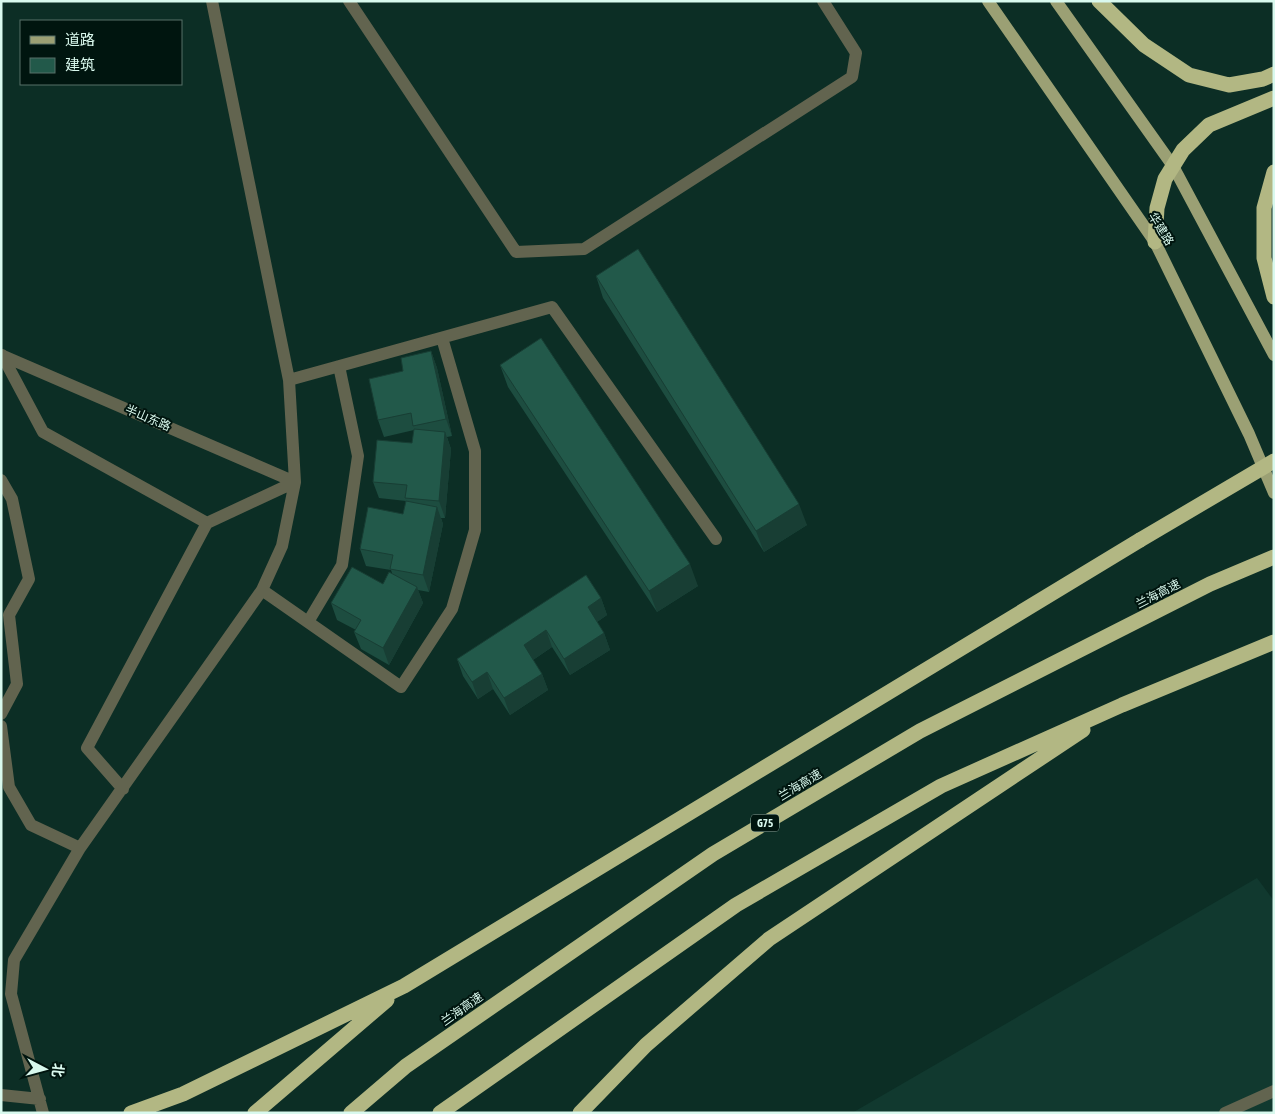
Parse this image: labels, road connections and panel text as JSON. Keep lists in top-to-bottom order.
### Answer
{
  "streets": {
    "highway": ["兰海高速", "G75"],
    "main road": ["华建路"],
    "street": ["半山东路"]
  },
  "legend": ["道路", "建筑"],
  "north": "right"
}
